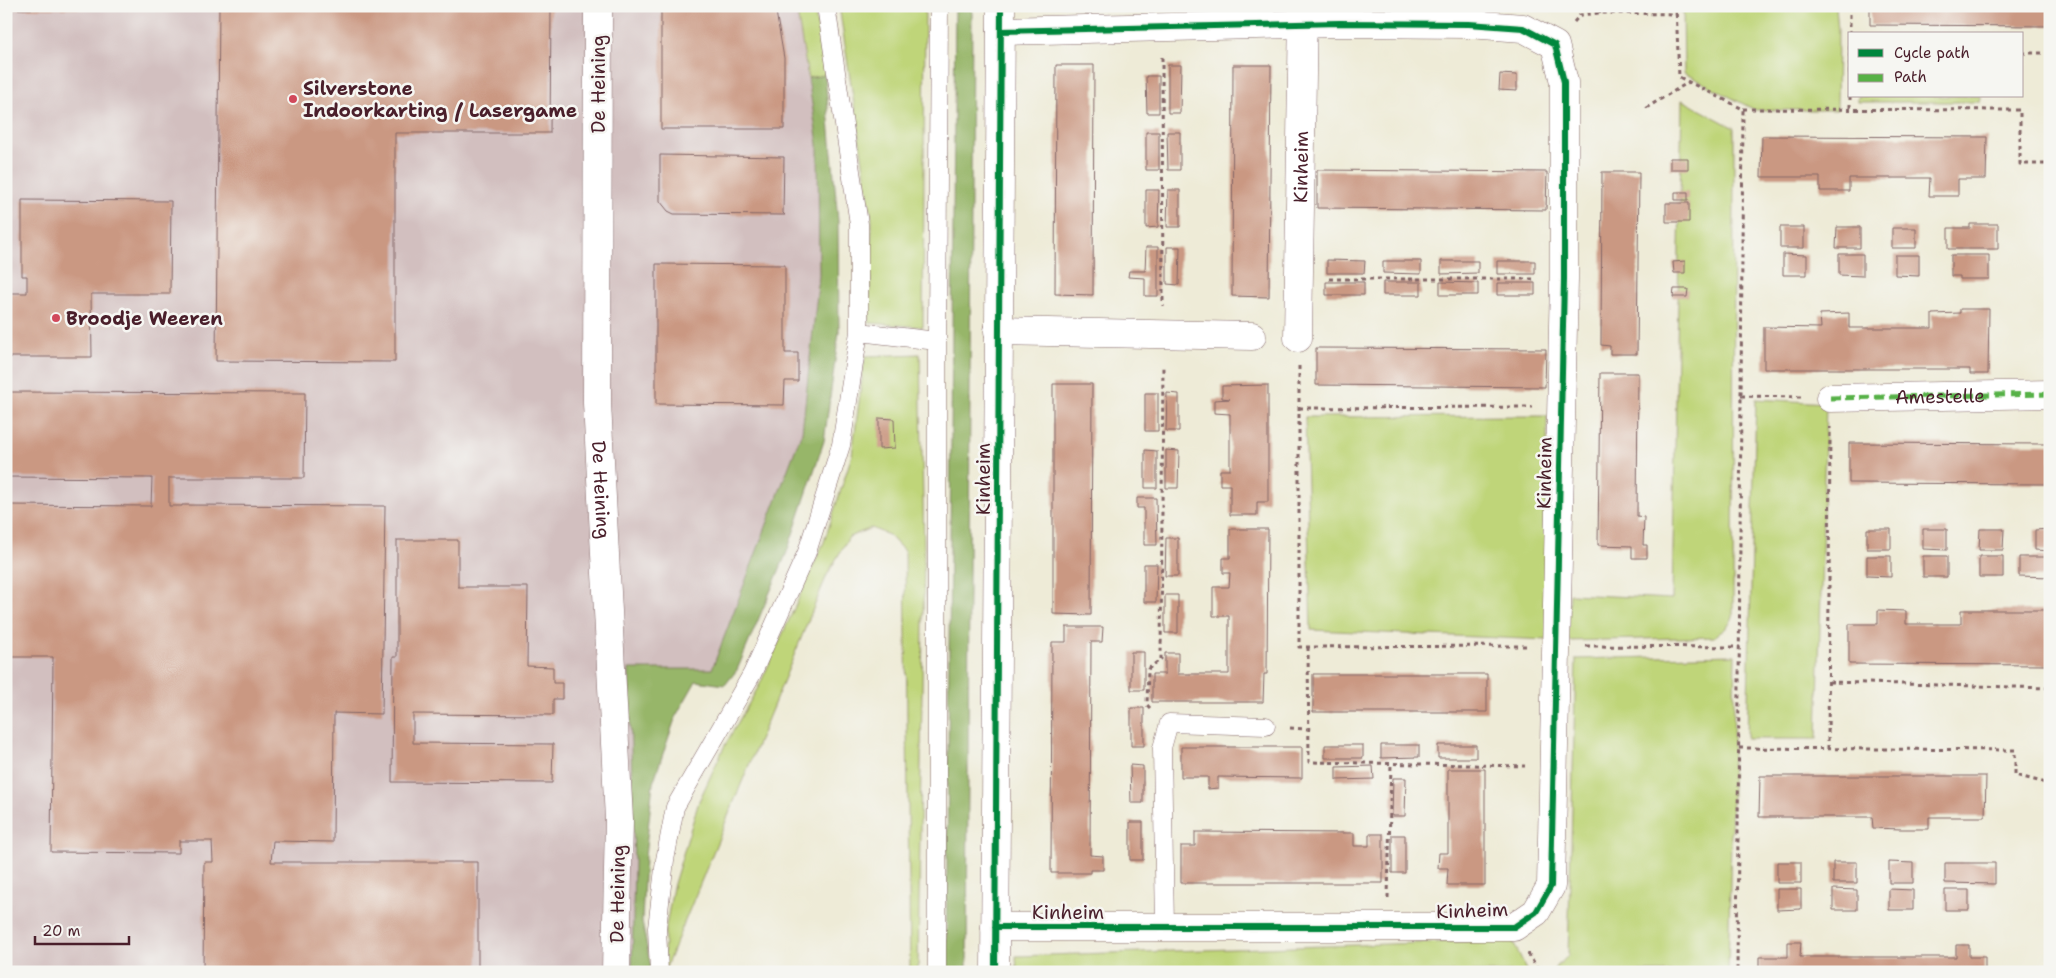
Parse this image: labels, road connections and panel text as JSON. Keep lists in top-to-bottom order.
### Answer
{
  "streets": {
    "street": ["De Heining", "Kinheim", "Amestelle"]
  },
  "places": ["Silverstone Indoorkarting / Lasergame", "Broodje Weeren"],
  "legend": ["Cycle path", "Path"],
  "scale_bar": "20 m"
}
